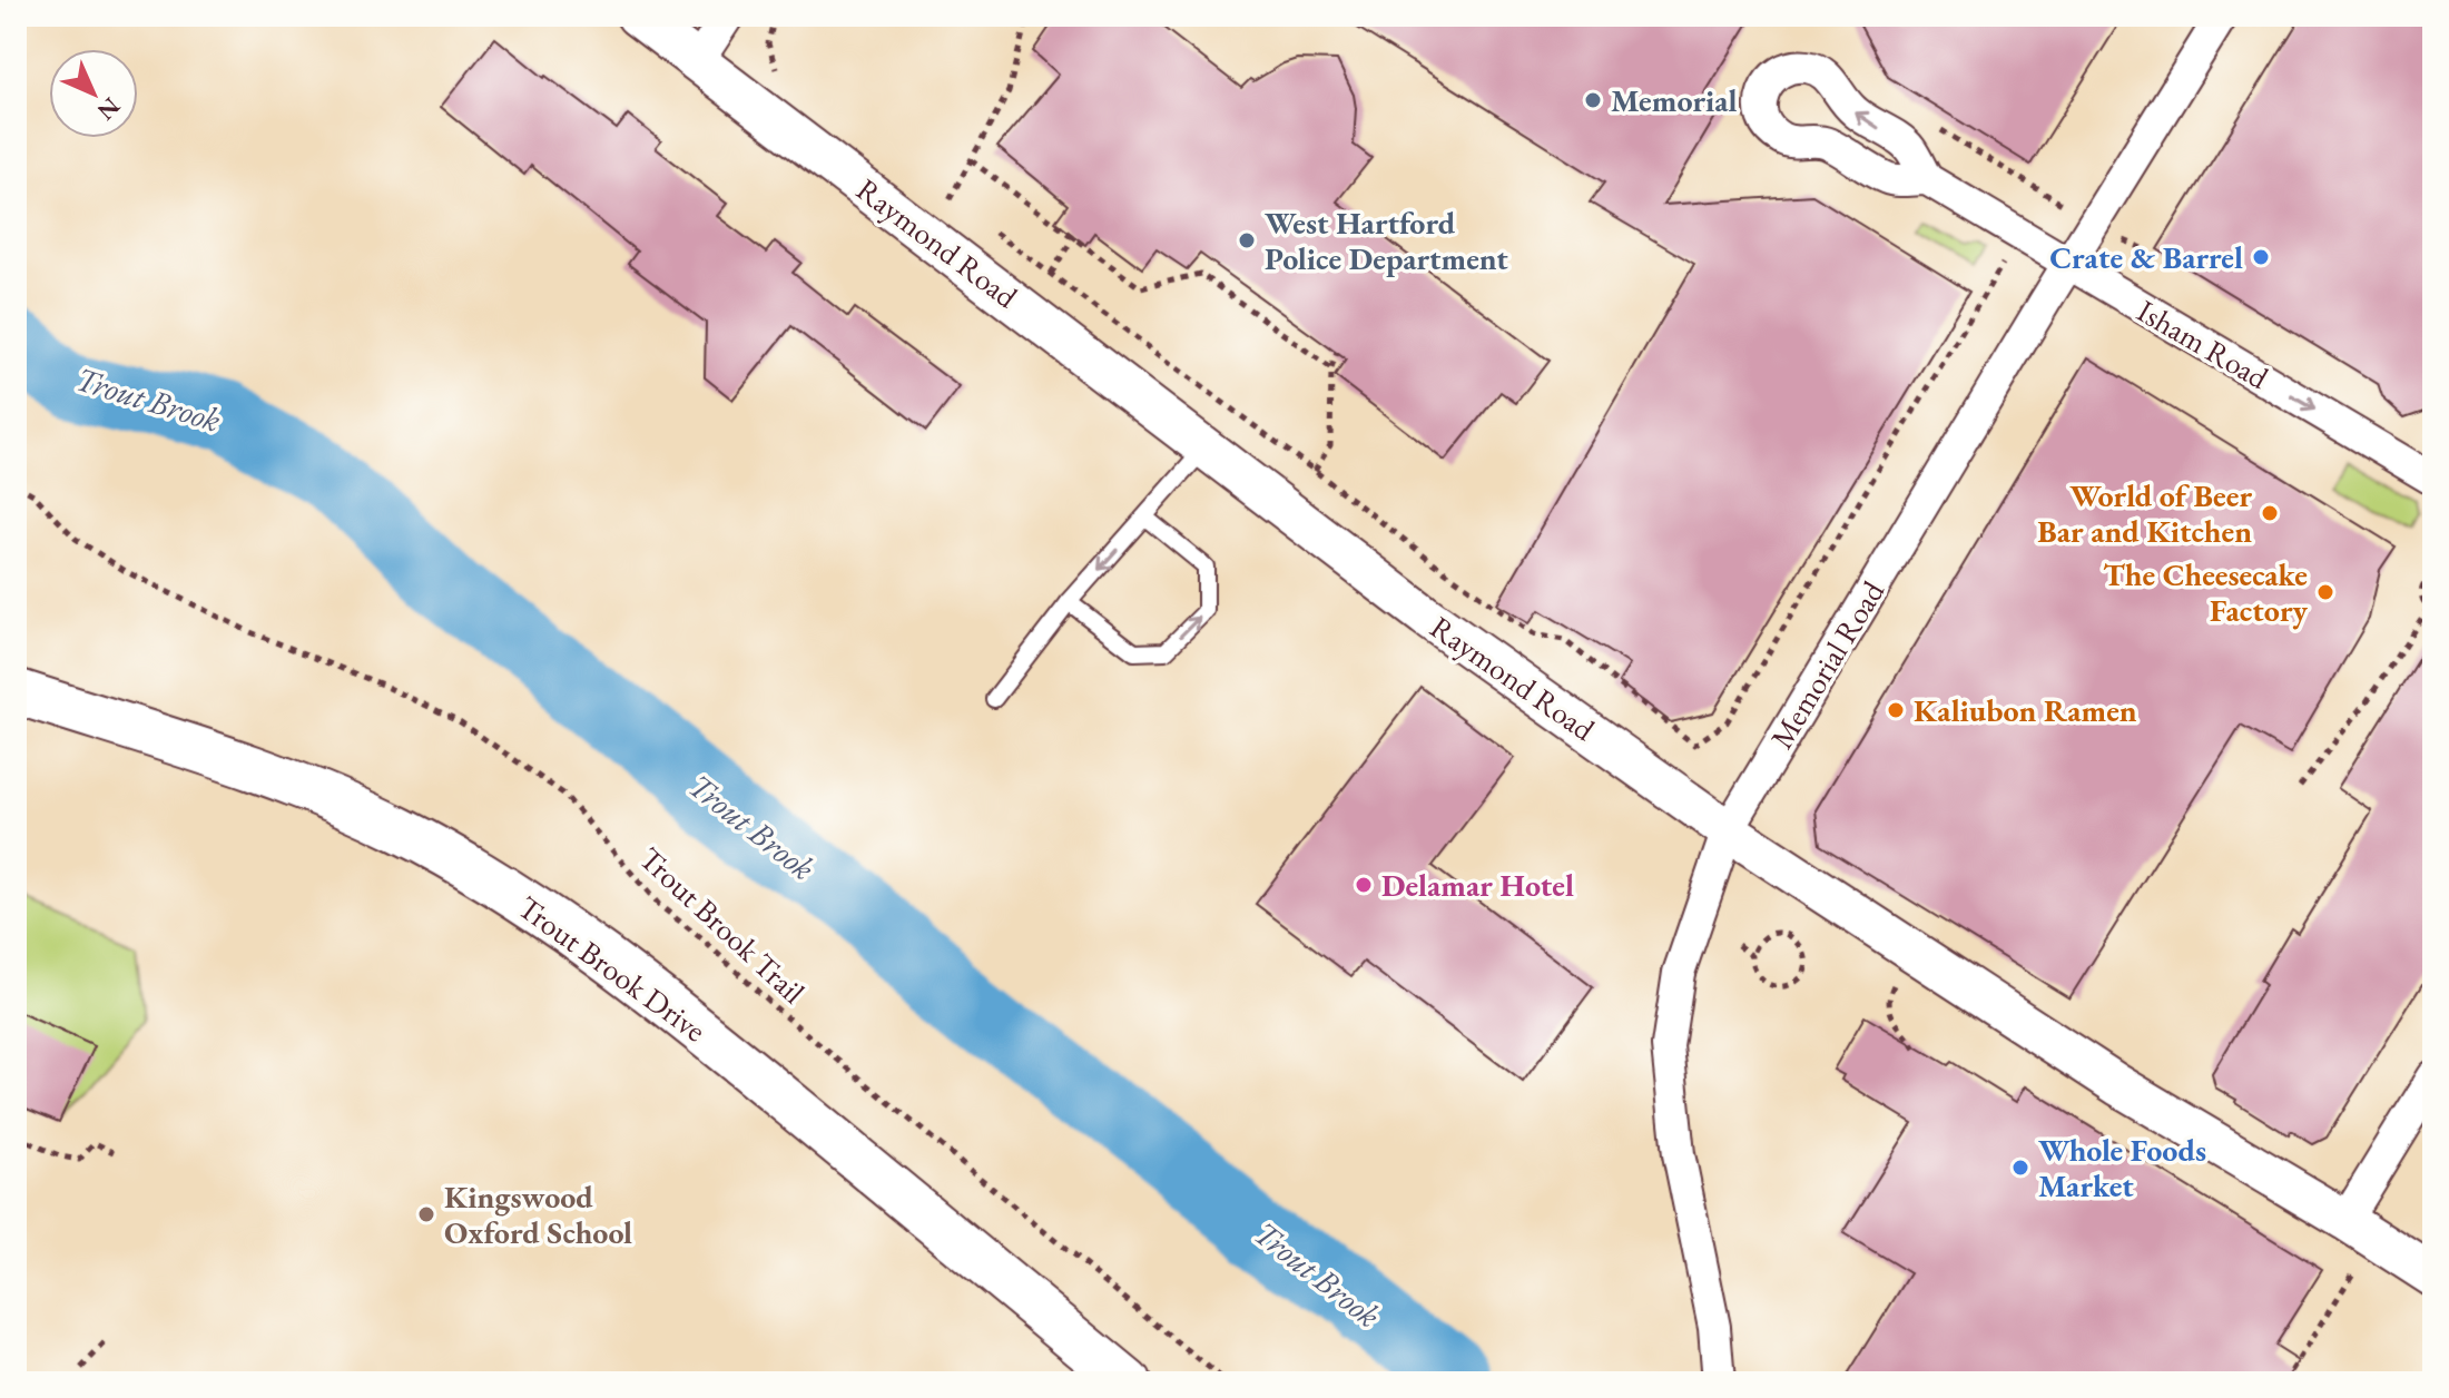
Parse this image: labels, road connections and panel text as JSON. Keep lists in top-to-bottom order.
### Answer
{
  "streets": {
    "main road": ["Trout Brook Drive"],
    "street": ["Raymond Road", "Isham Road", "Memorial Road"],
    "path": ["Trout Brook Trail"]
  },
  "crossings": [
    ["Raymond Road", "Memorial Road"],
    ["Isham Road", "Memorial Road"]
  ],
  "water": ["Trout Brook"],
  "places": [
    "Memorial",
    "West Hartford Police Department",
    "Crate & Barrel",
    "World of Beer Bar and Kitchen",
    "The Cheesecake Factory",
    "Kaliubon Ramen",
    "Delamar Hotel",
    "Whole Foods Market",
    "Kingswood Oxford School"
  ],
  "north": "bottom right"
}
